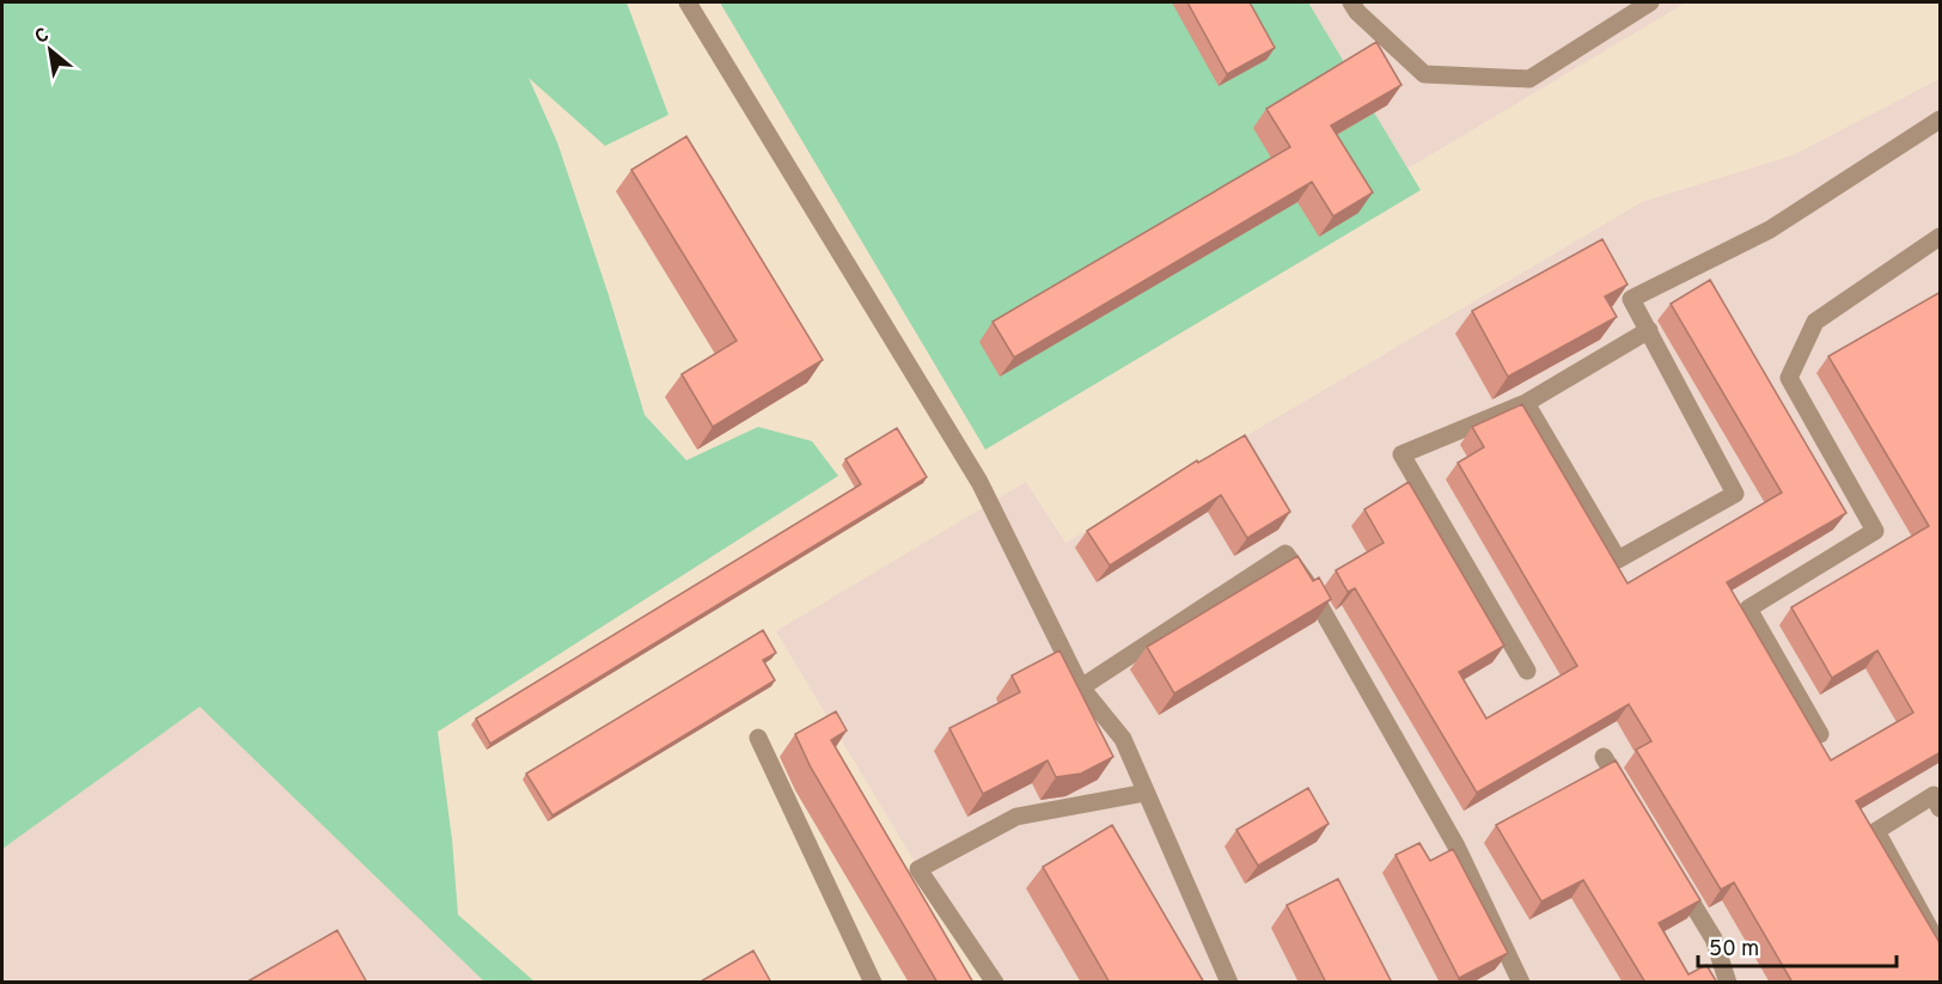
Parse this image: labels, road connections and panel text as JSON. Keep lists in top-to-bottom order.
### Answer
{
  "scale_bar": "50 m",
  "north": "top left"
}
